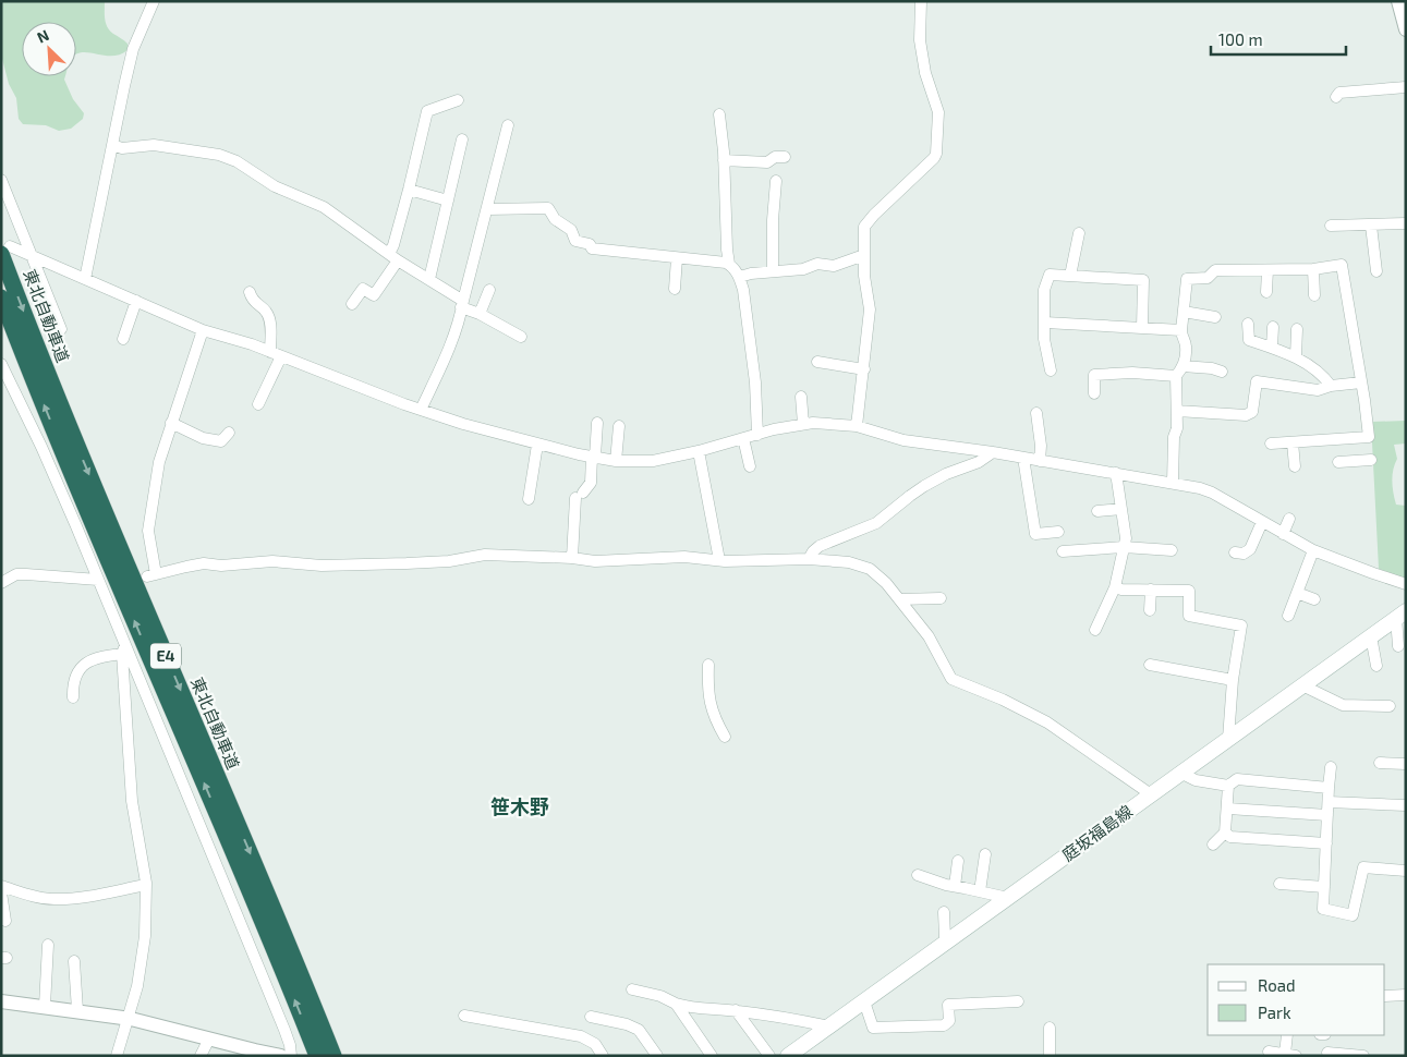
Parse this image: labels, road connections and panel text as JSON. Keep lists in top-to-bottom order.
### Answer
{
  "streets": {
    "highway": ["東北自動車道", "E4"],
    "main road": ["庭坂福島線"]
  },
  "districts": ["笹木野"],
  "legend": ["Road", "Park"],
  "scale_bar": "100 m",
  "north": "top left"
}
